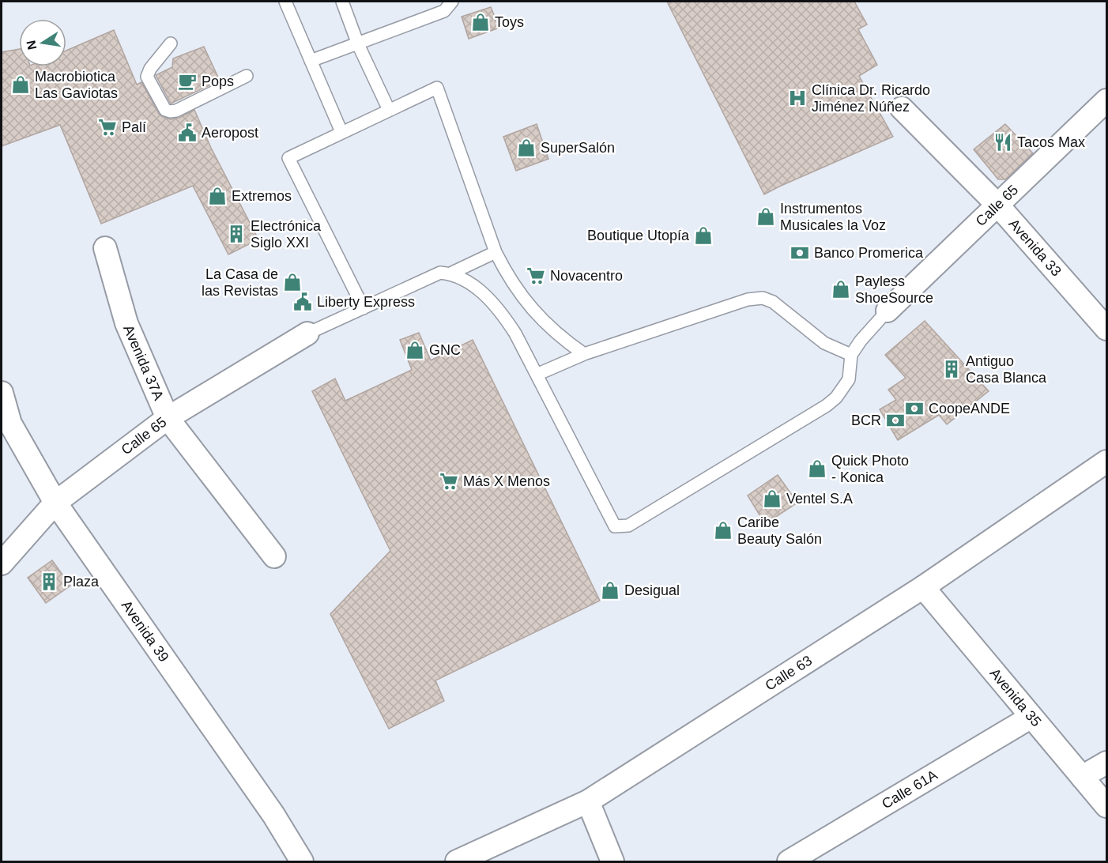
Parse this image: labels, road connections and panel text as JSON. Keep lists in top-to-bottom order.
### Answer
{
  "streets": {
    "street": [
      "Calle 65",
      "Avenida 33",
      "Avenida 37A",
      "Avenida 39",
      "Calle 63",
      "Avenida 35",
      "Calle 61A"
    ]
  },
  "crossings": [
    ["Calle 65", "Avenida 33"],
    ["Calle 65", "Avenida 37A"],
    ["Calle 65", "Avenida 39"],
    ["Calle 63", "Avenida 35"],
    ["Avenida 35", "Calle 61A"]
  ],
  "places": {
    "shop": [
      "Toys",
      "Macrobiotica Las Gaviotas",
      "SuperSalón",
      "Extremos",
      "Instrumentos Musicales la Voz",
      "Boutique Utopía",
      "La Casa de las Revistas",
      "Payless ShoeSource",
      "GNC",
      "Quick Photo - Konica",
      "Ventel S.A",
      "Caribe Beauty Salón",
      "Desigual"
    ],
    "cafe": ["Pops"],
    "hospital": ["Clínica Dr. Ricardo Jiménez Núñez"],
    "supermarket": ["Palí", "Novacentro", "Más X Menos"],
    "public building": ["Aeropost", "Liberty Express"],
    "restaurant": ["Tacos Max"],
    "building": ["Electrónica Siglo XXI", "Antiguo Casa Blanca", "Plaza"],
    "bank": ["Banco Promerica", "CoopeANDE", "BCR"]
  },
  "north": "left"
}
